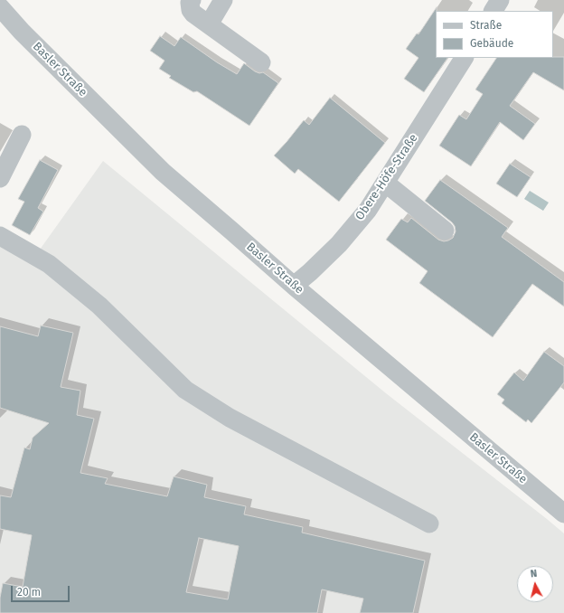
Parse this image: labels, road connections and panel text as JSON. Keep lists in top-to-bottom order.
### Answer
{
  "streets": {
    "street": ["Basler Straße", "Obere-Höfe-Straße"]
  },
  "crossings": [
    ["Basler Straße", "Obere-Höfe-Straße"]
  ],
  "legend": ["Straße", "Gebäude"],
  "scale_bar": "20 m",
  "north": "top"
}
